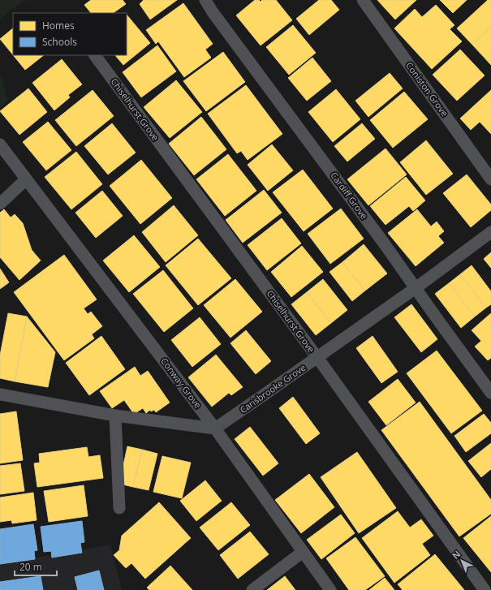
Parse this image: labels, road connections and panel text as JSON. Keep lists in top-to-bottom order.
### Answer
{
  "streets": {
    "street": [
      "Coniston Grove",
      "Chiselhurst Grove",
      "Cardiff Grove",
      "Conway Grove",
      "Carisbrooke Grove"
    ]
  },
  "crossings": [
    ["Chiselhurst Grove", "Carisbrooke Grove"],
    ["Cardiff Grove", "Carisbrooke Grove"],
    ["Conway Grove", "Carisbrooke Grove"]
  ],
  "legend": ["Homes", "Schools"],
  "scale_bar": "20 m",
  "north": "top left"
}
